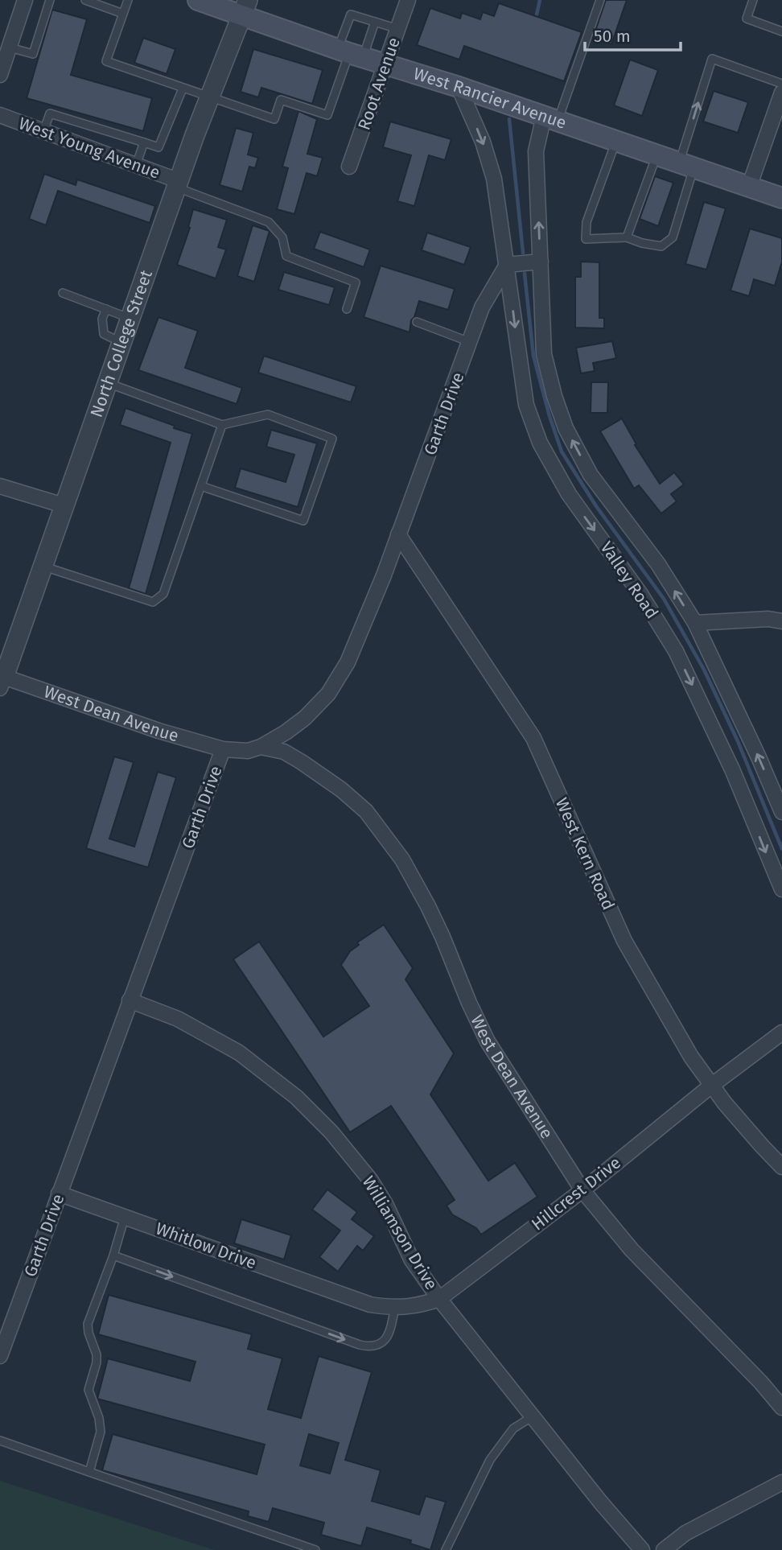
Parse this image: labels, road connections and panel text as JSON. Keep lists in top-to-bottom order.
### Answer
{
  "streets": {
    "main road": ["West Rancier Avenue"],
    "street": [
      "Root Avenue",
      "West Young Avenue",
      "North College Street",
      "Garth Drive",
      "Valley Road",
      "West Dean Avenue",
      "West Kern Road",
      "Hillcrest Drive",
      "Williamson Drive",
      "Whitlow Drive"
    ]
  },
  "crossings": [
    ["Root Avenue", "West Rancier Avenue"],
    ["West Rancier Avenue", "North College Street"],
    ["West Young Avenue", "North College Street"],
    ["North College Street", "West Dean Avenue"],
    ["Garth Drive", "Valley Road"],
    ["Garth Drive", "West Dean Avenue"],
    ["Garth Drive", "West Kern Road"],
    ["Garth Drive", "Williamson Drive"],
    ["Garth Drive", "Whitlow Drive"],
    ["West Dean Avenue", "Hillcrest Drive"],
    ["West Kern Road", "Hillcrest Drive"],
    ["Hillcrest Drive", "Williamson Drive"],
    ["Hillcrest Drive", "Whitlow Drive"]
  ],
  "scale_bar": "50 m"
}
